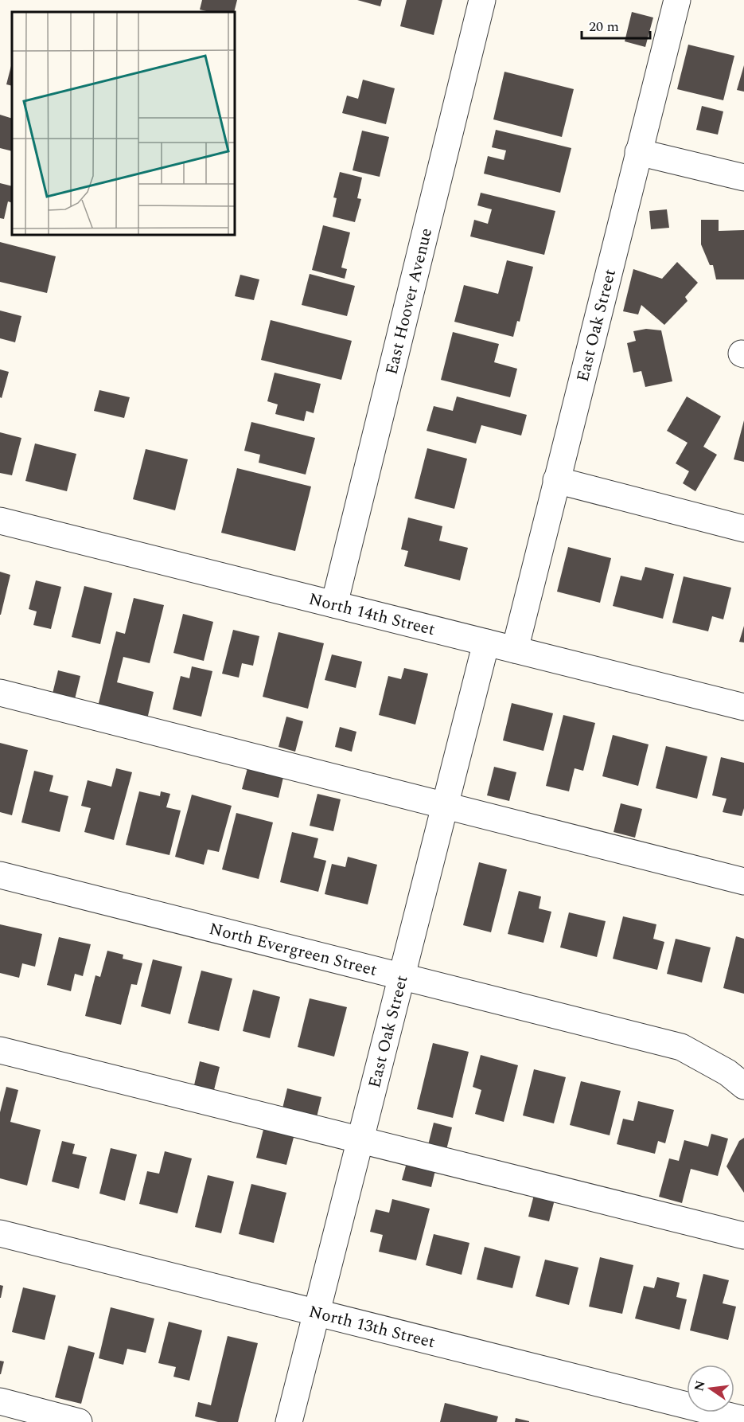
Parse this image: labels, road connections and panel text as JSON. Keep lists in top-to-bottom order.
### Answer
{
  "streets": {
    "street": [
      "East Hoover Avenue",
      "East Oak Street",
      "North 14th Street",
      "North Evergreen Street",
      "North 13th Street"
    ]
  },
  "crossings": [
    ["East Hoover Avenue", "North 14th Street"],
    ["East Oak Street", "North 14th Street"],
    ["East Oak Street", "North Evergreen Street"],
    ["East Oak Street", "North 13th Street"]
  ],
  "scale_bar": "20 m",
  "north": "left"
}
